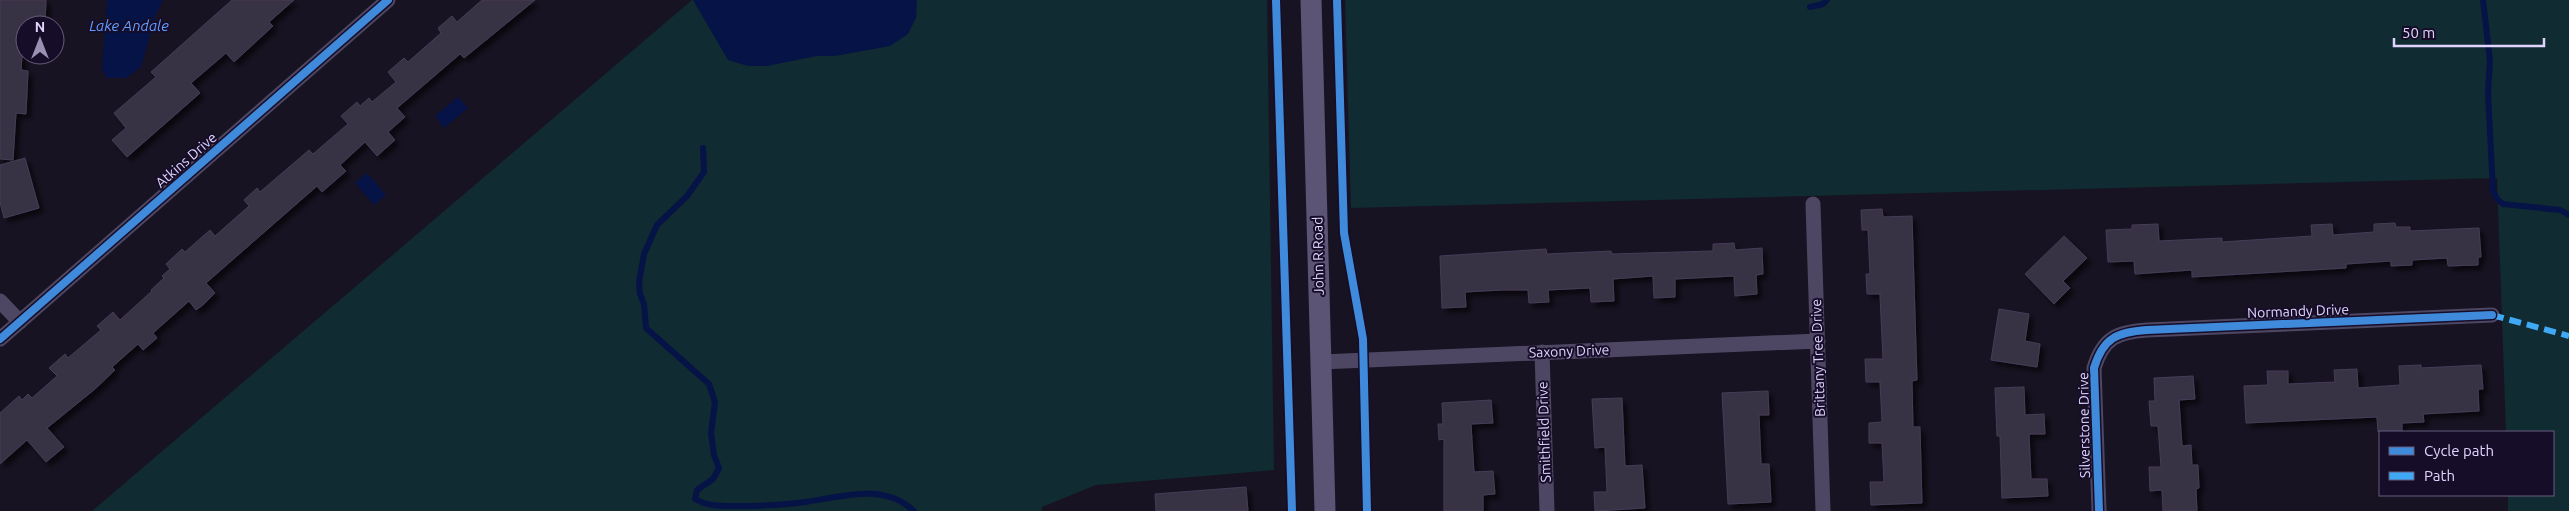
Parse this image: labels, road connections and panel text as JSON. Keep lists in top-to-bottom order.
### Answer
{
  "streets": {
    "main road": ["John R Road"],
    "street": [
      "Atkins Drive",
      "Normandy Drive",
      "Saxony Drive",
      "Brittany Tree Drive",
      "Silverstone Drive",
      "Smithfield Drive"
    ]
  },
  "crossings": [
    ["John R Road", "Saxony Drive"],
    ["Normandy Drive", "Silverstone Drive"],
    ["Saxony Drive", "Brittany Tree Drive"],
    ["Saxony Drive", "Smithfield Drive"]
  ],
  "water": ["Lake Andale"],
  "legend": ["Cycle path", "Path"],
  "scale_bar": "50 m",
  "north": "top"
}
